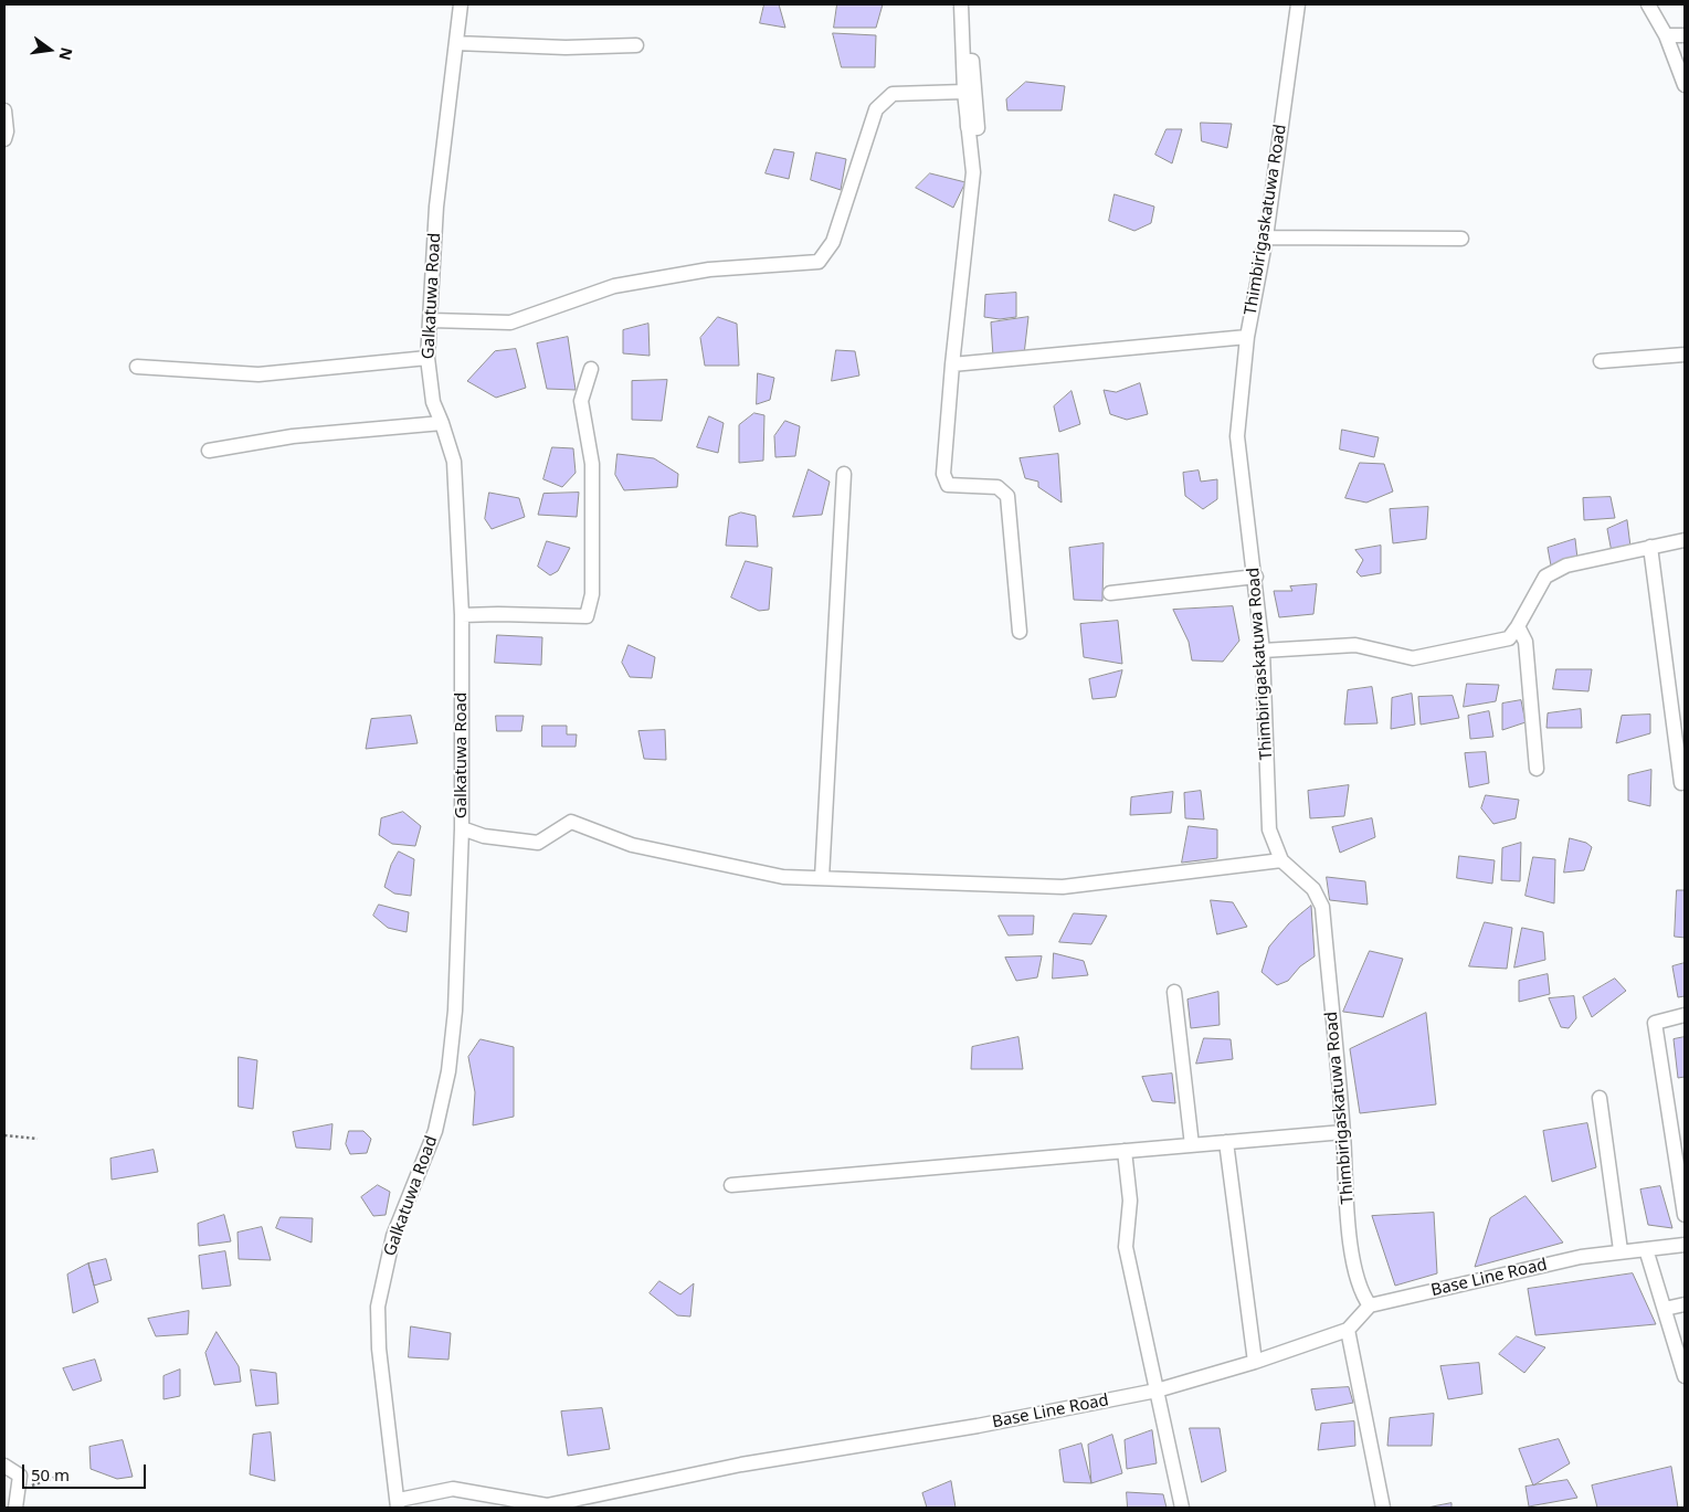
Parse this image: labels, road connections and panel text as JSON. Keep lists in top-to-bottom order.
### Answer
{
  "streets": {
    "street": ["Thimbirigaskatuwa Road", "Galkatuwa Road", "Base Line Road"]
  },
  "crossings": [
    ["Thimbirigaskatuwa Road", "Base Line Road"],
    ["Galkatuwa Road", "Base Line Road"]
  ],
  "scale_bar": "50 m",
  "north": "right"
}
